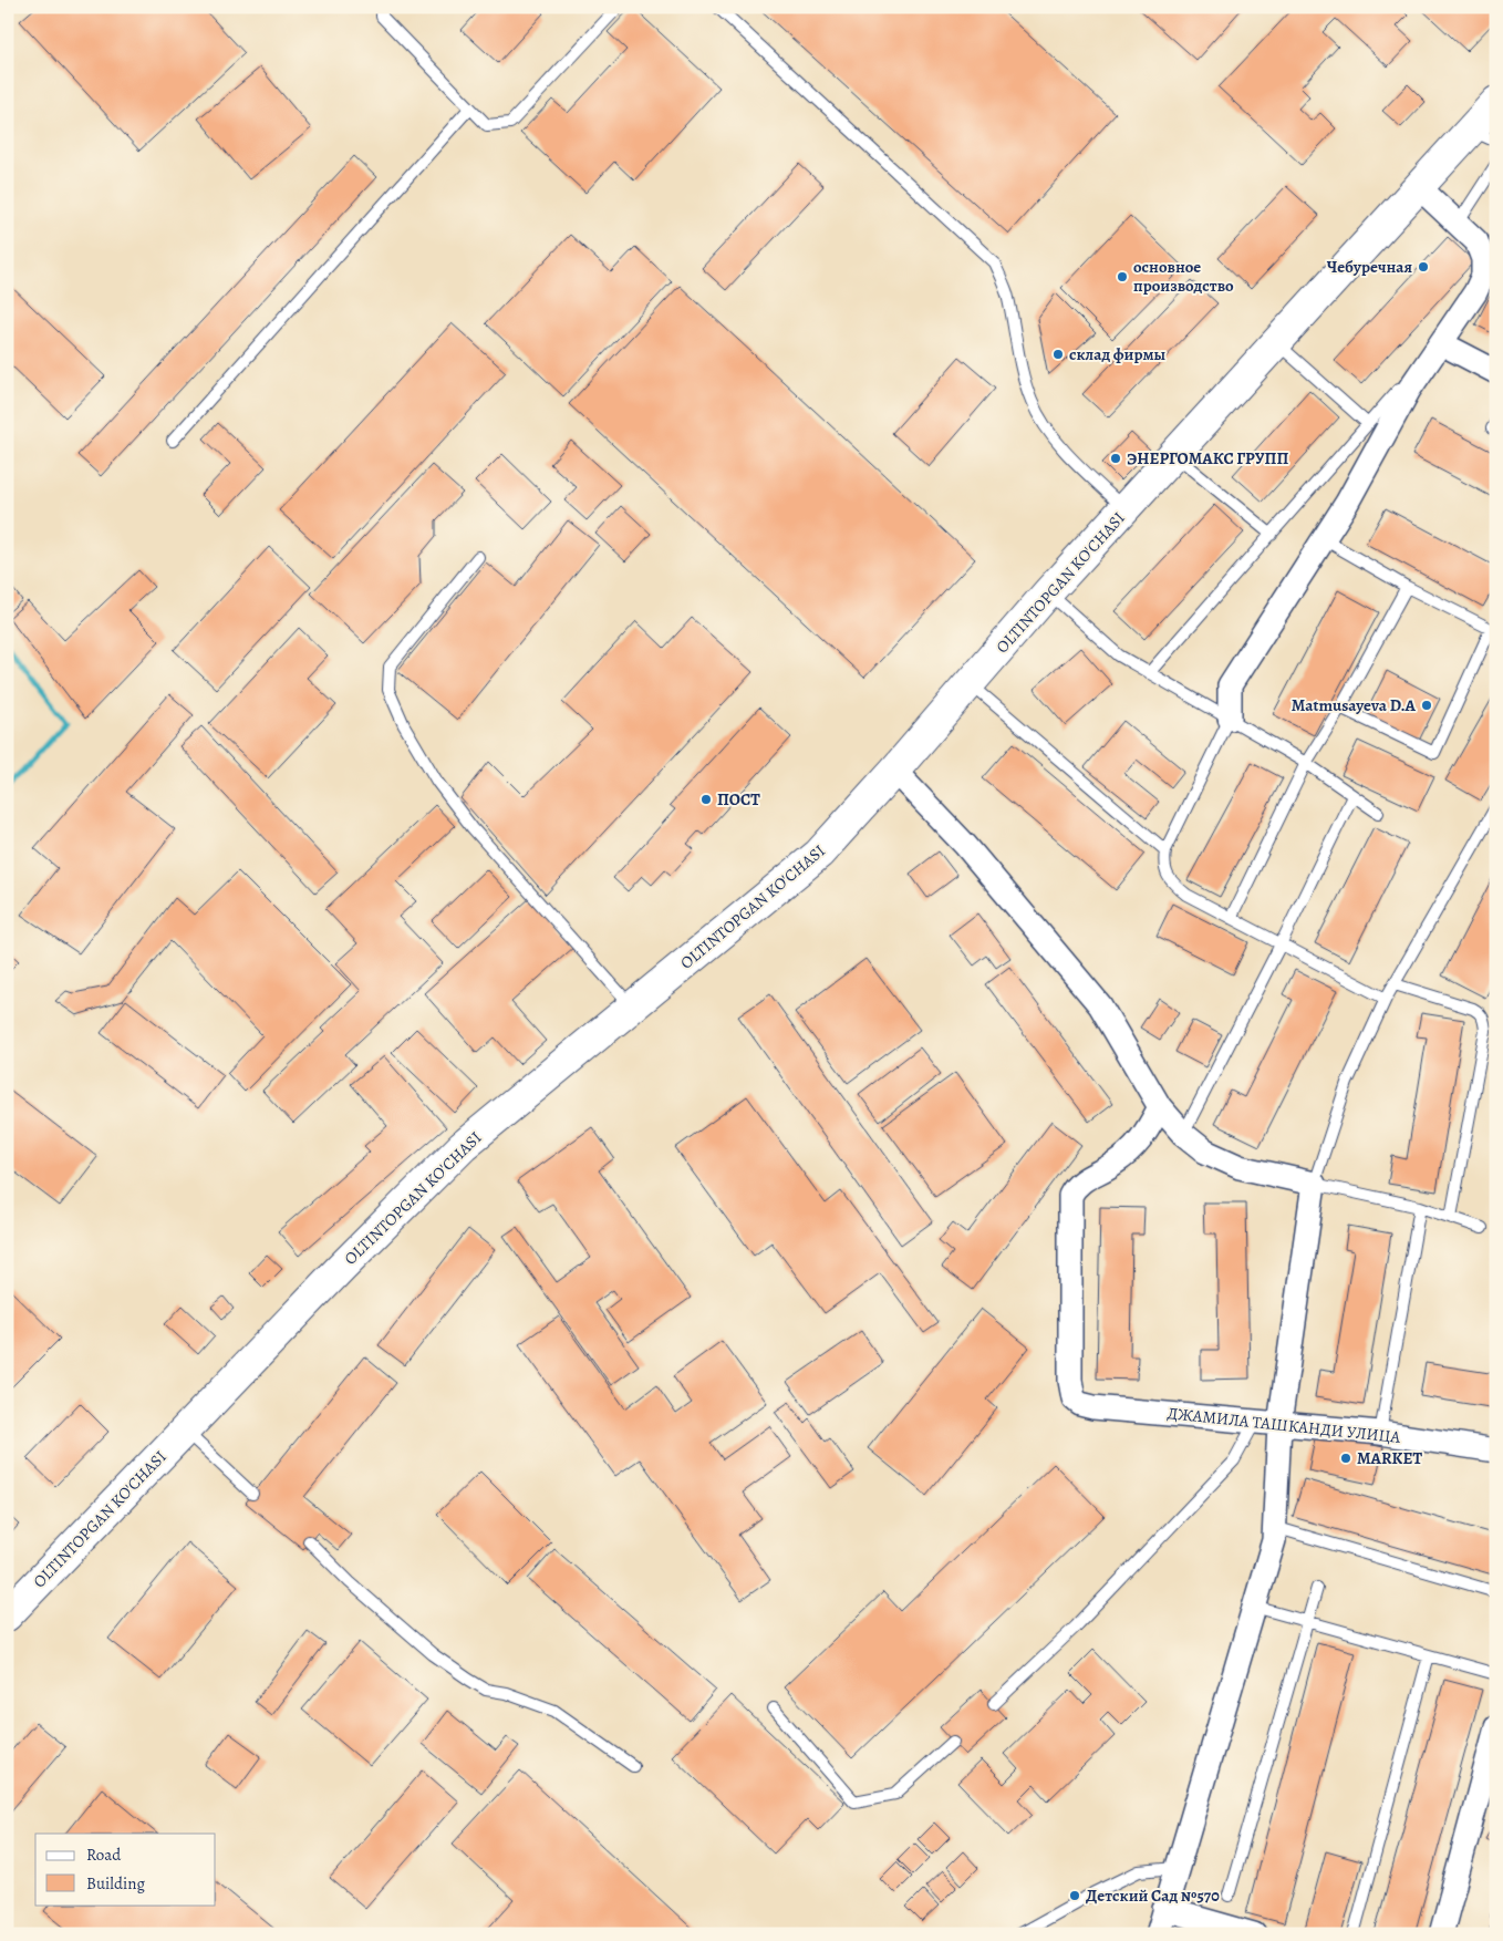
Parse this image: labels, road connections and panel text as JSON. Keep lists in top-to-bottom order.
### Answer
{
  "streets": {
    "street": ["OLTINTOPGAN KO'CHASI", "ДЖАМИЛА ТАШКАНДИ УЛИЦА"]
  },
  "places": [
    "Чебуречная",
    "основное производство",
    "склад фирмы",
    "ЭНЕРГОМАКС ГРУПП",
    "Matmusayeva D.A",
    "ПОСТ",
    "MARKET",
    "Детский Сад №570"
  ],
  "legend": ["Road", "Building"]
}
